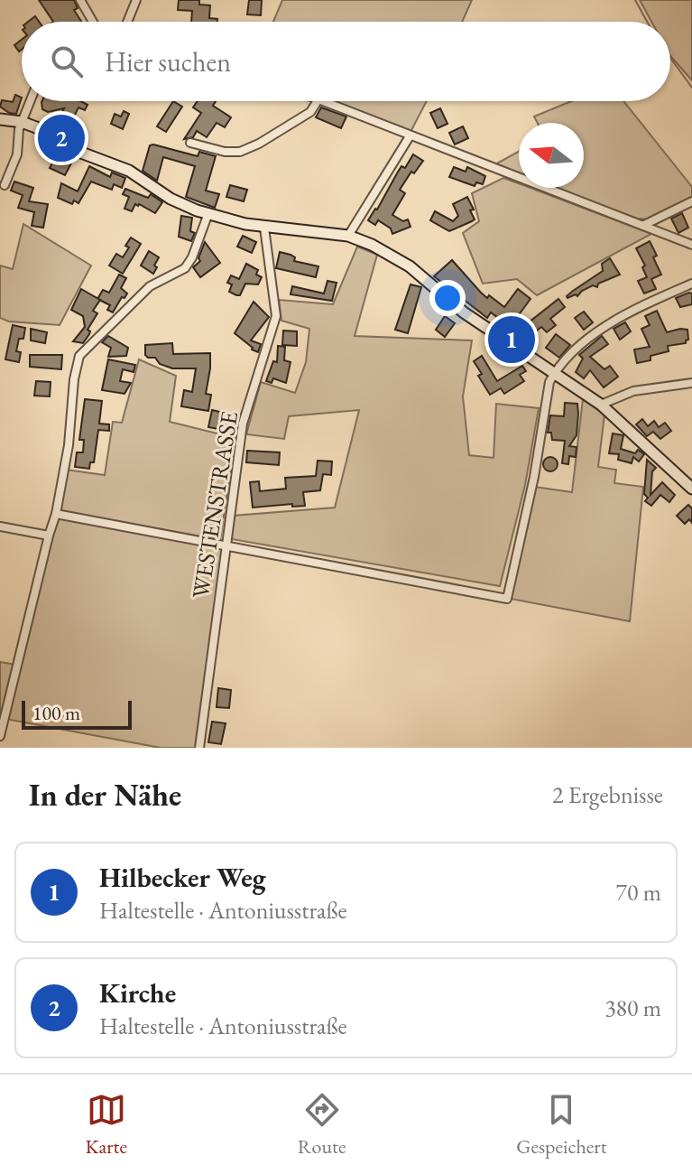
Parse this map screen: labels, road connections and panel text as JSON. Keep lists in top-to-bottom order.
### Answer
{
  "streets": {
    "street": ["WESTENSTRASSE"]
  },
  "scale_bar": "100 m",
  "north": "left",
  "page": {
    "search": "Hier suchen",
    "pins": ["2", "1"],
    "scale": "100 m",
    "heading": ["In der Nähe", "2 Ergebnisse"],
    "list": [
      {
        "mark": "1",
        "name": "Hilbecker Weg",
        "note": "Haltestelle · Antoniusstraße",
        "value": "70 m"
      },
      {
        "mark": "2",
        "name": "Kirche",
        "note": "Haltestelle · Antoniusstraße",
        "value": "380 m"
      }
    ],
    "nav": ["Karte", "Route", "Gespeichert"]
  }
}
